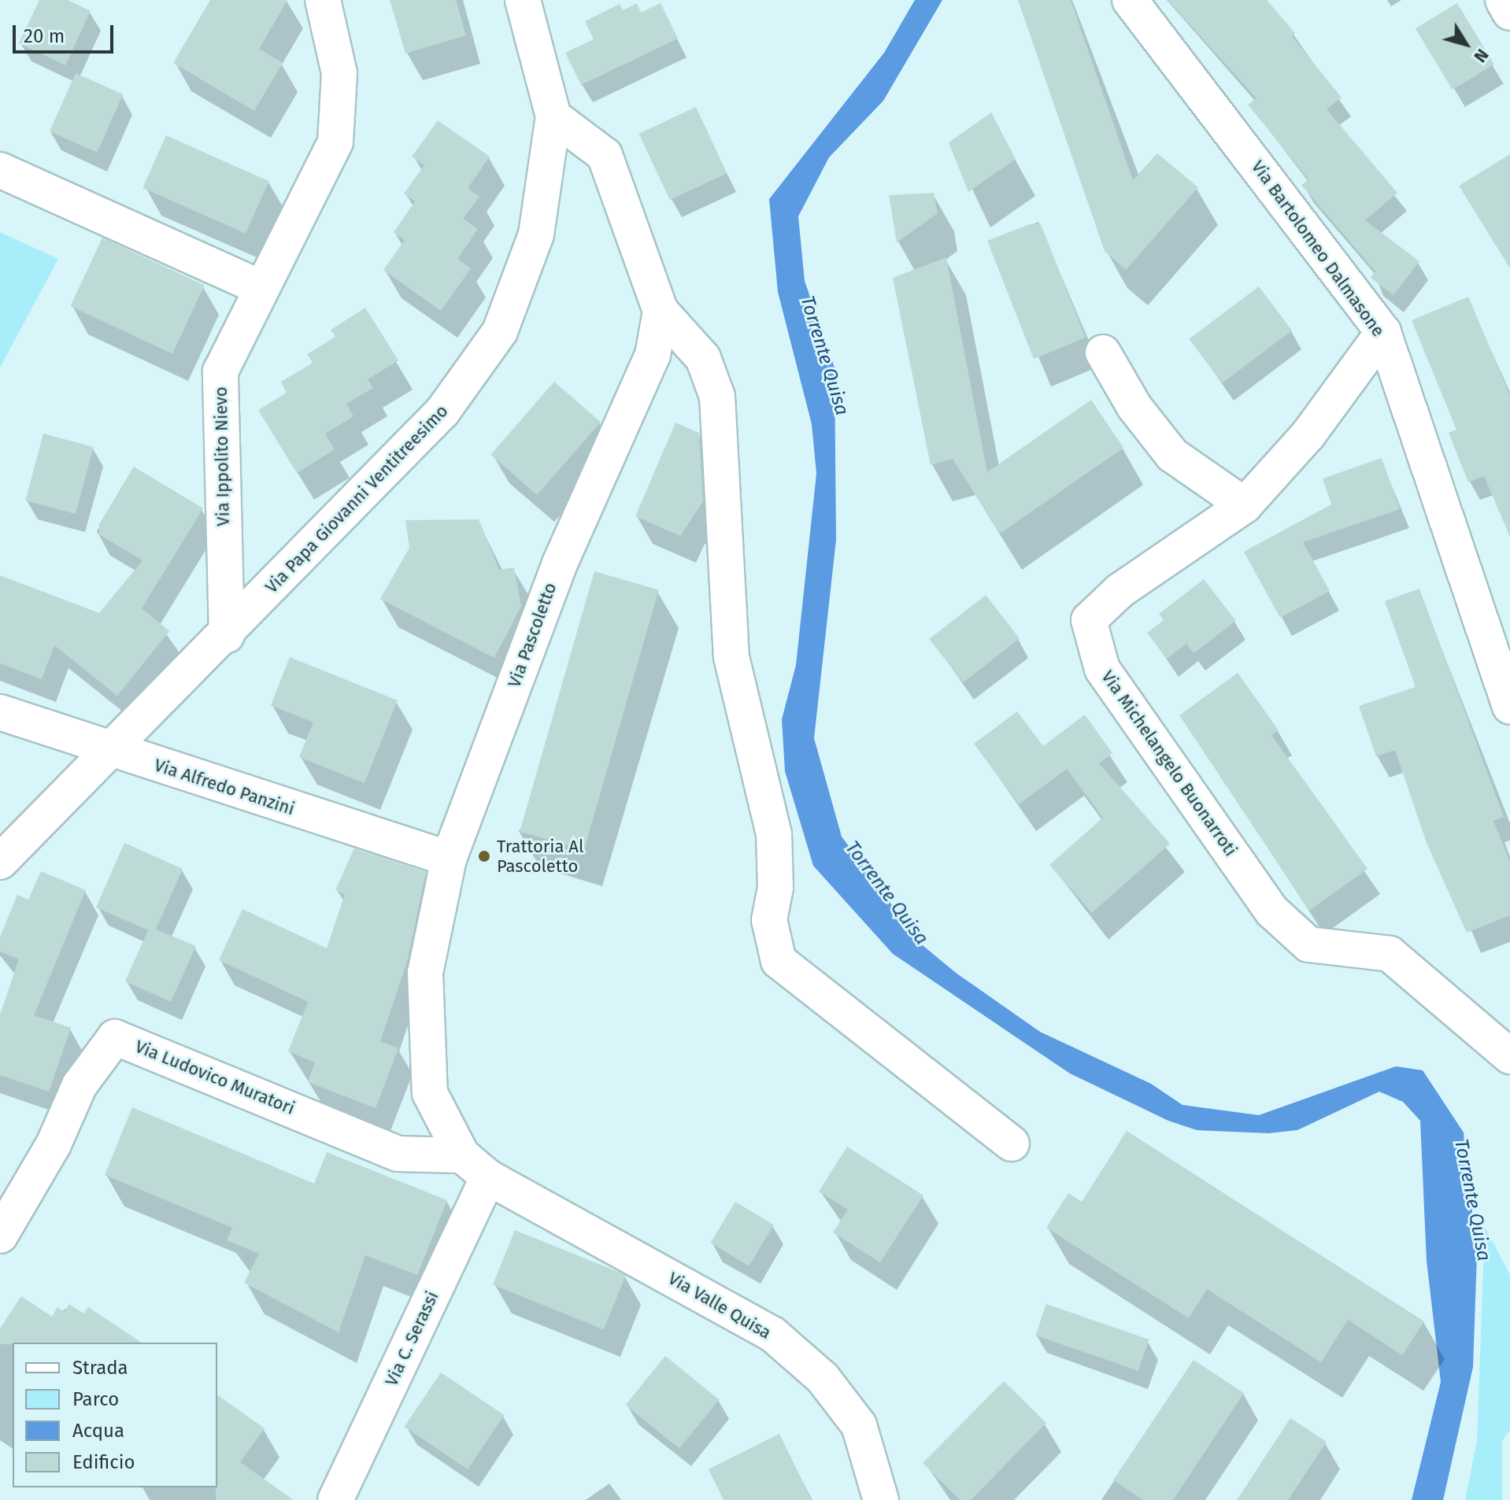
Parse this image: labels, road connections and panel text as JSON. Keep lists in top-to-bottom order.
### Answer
{
  "streets": {
    "street": [
      "Via Bartolomeo Dalmasone",
      "Via Ippolito Nievo",
      "Via Papa Giovanni Ventitreesimo",
      "Via Pascoletto",
      "Via Michelangelo Buonarroti",
      "Via Alfredo Panzini",
      "Via Ludovico Muratori",
      "Via Valle Quisa",
      "Via C. Serassi"
    ]
  },
  "crossings": [
    ["Via Bartolomeo Dalmasone", "Via Michelangelo Buonarroti"],
    ["Via Ippolito Nievo", "Via Papa Giovanni Ventitreesimo"],
    ["Via Papa Giovanni Ventitreesimo", "Via Pascoletto"],
    ["Via Papa Giovanni Ventitreesimo", "Via Alfredo Panzini"],
    ["Via Pascoletto", "Via Alfredo Panzini"],
    ["Via Pascoletto", "Via Ludovico Muratori"],
    ["Via Pascoletto", "Via Valle Quisa"],
    ["Via Pascoletto", "Via C. Serassi"],
    ["Via Valle Quisa", "Via C. Serassi"]
  ],
  "water": ["Torrente Quisa"],
  "places": ["Trattoria Al Pascoletto"],
  "legend": [
    "Strada",
    "Parco",
    "Acqua",
    "Edificio"
  ],
  "scale_bar": "20 m",
  "north": "bottom right"
}
